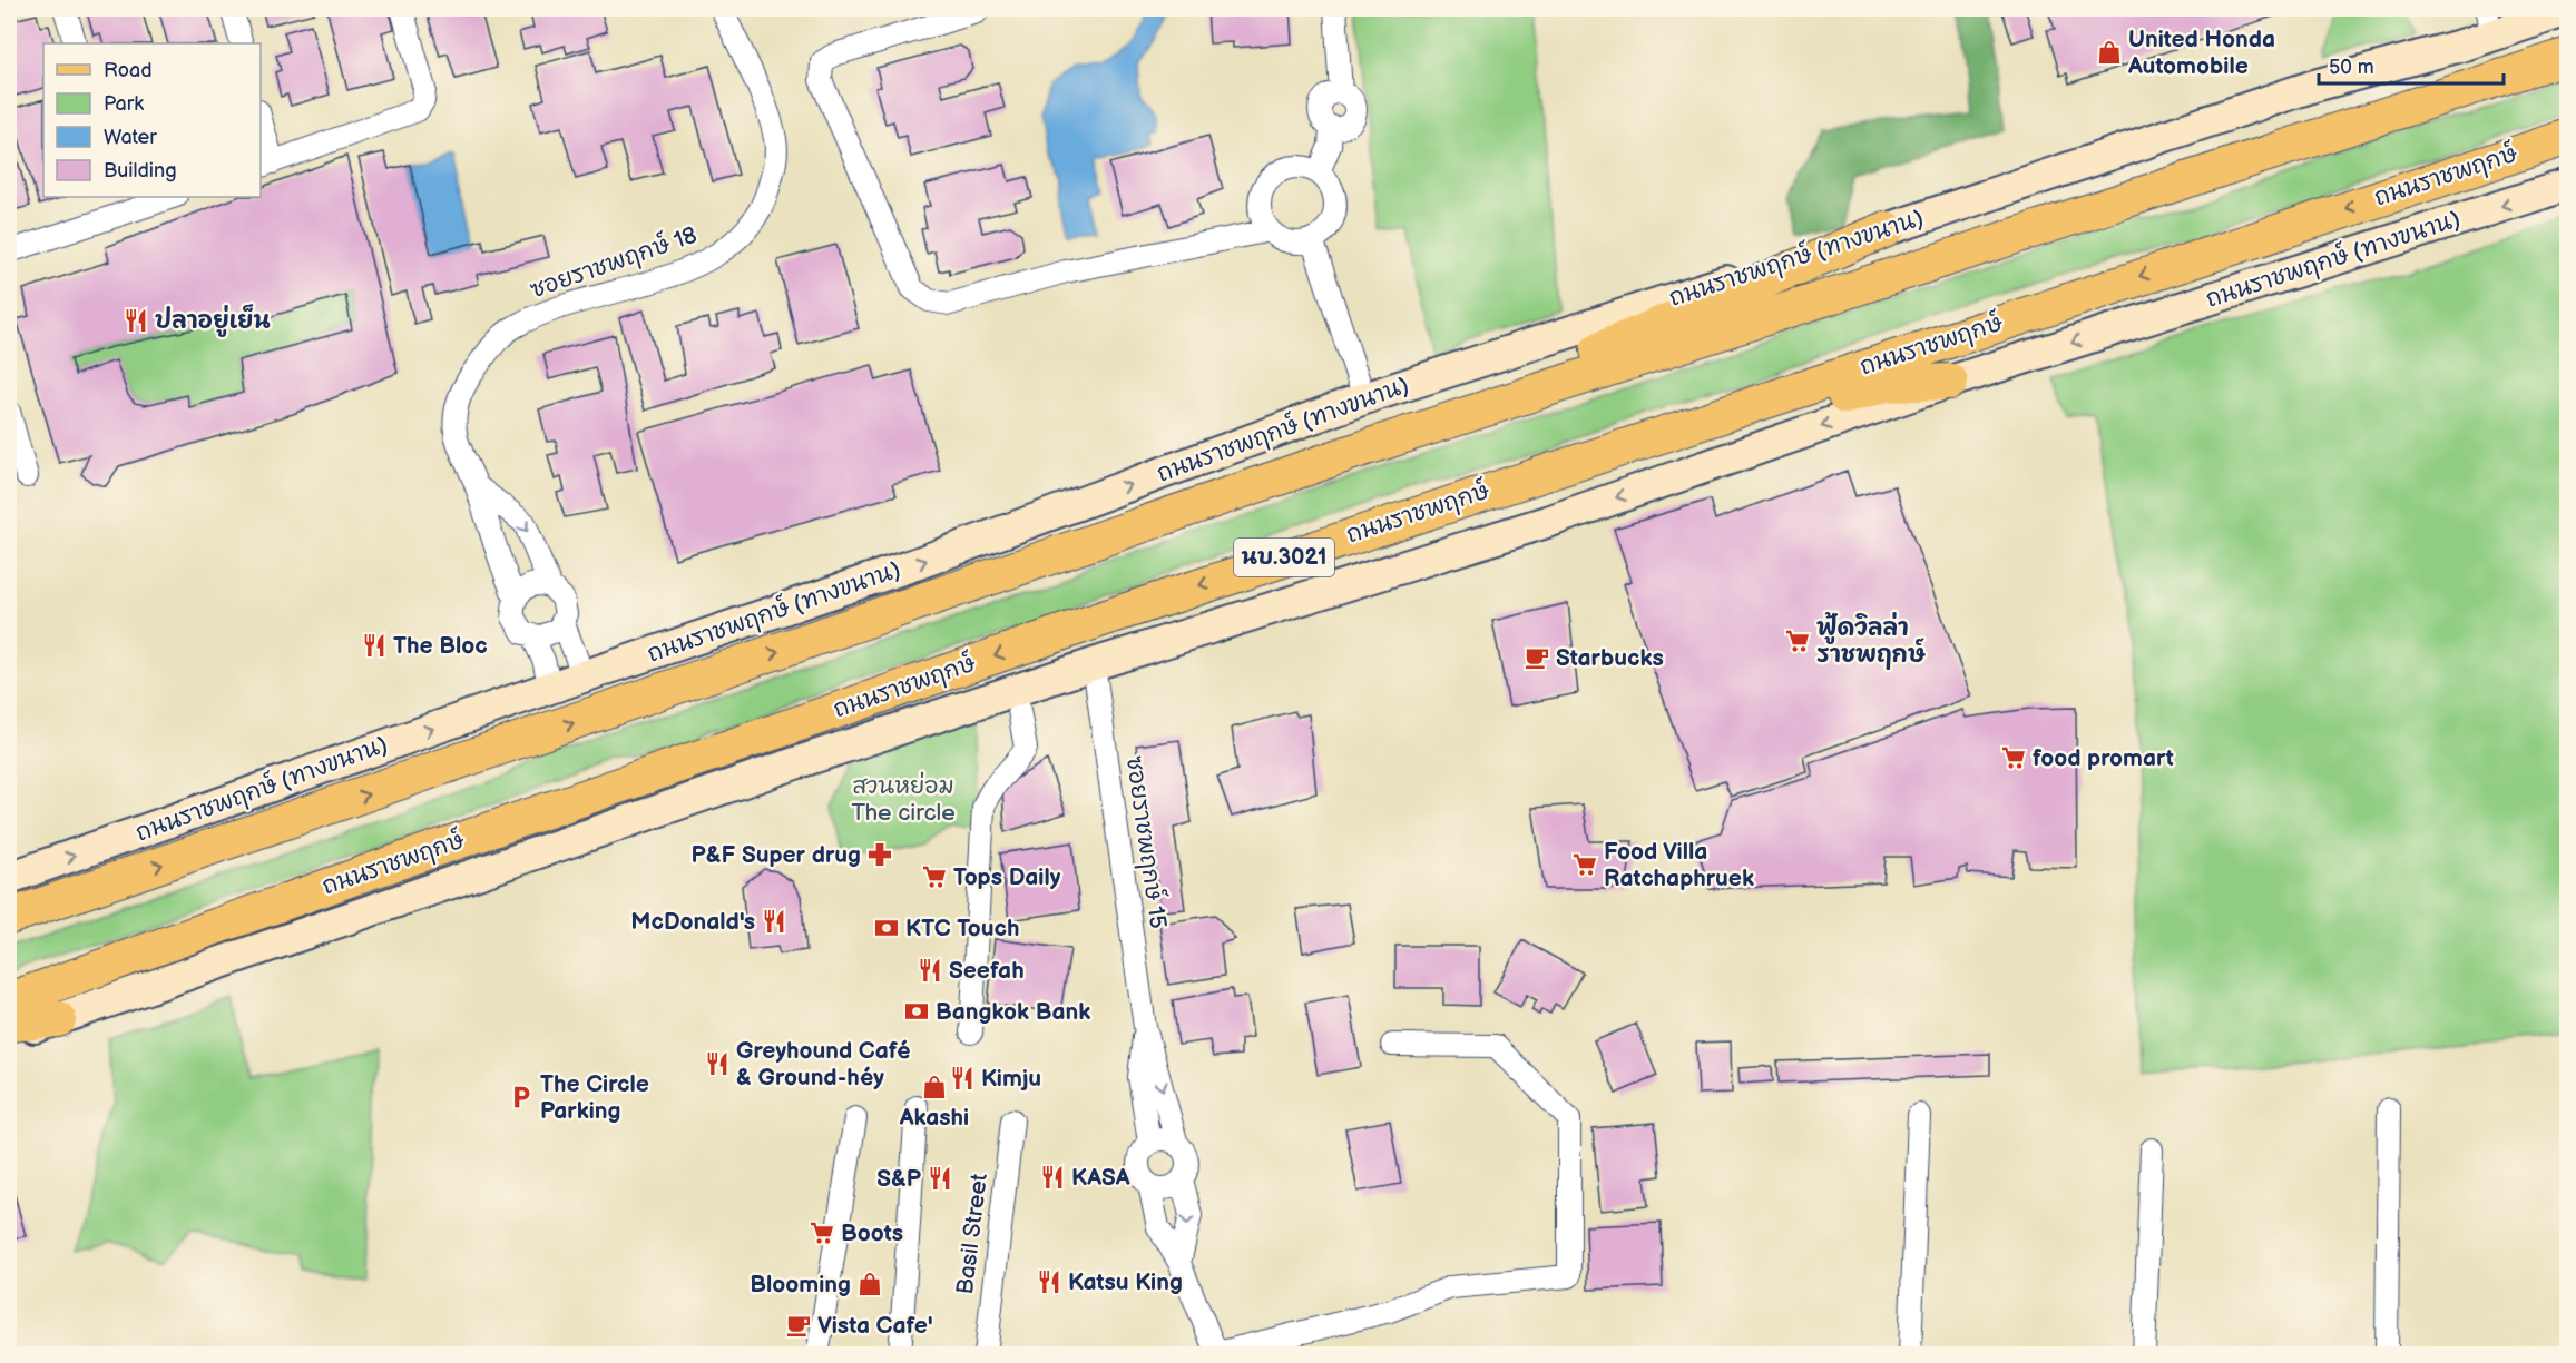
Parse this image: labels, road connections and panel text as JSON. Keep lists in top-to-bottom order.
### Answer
{
  "streets": {
    "main road": ["ถนนราชพฤกษ์", "ถนนราชพฤกษ์ (ทางขนาน)", "นบ.3021"],
    "street": ["ซอยราชพฤกษ์ 18", "ซอยราชพฤกษ์ 15", "Basil Street"]
  },
  "crossings": [
    ["ถนนราชพฤกษ์ (ทางขนาน)", "ซอยราชพฤกษ์ 18"],
    ["ถนนราชพฤกษ์ (ทางขนาน)", "ซอยราชพฤกษ์ 15"]
  ],
  "parks": ["สวนหย่อม The circle"],
  "places": {
    "shop": ["United Honda Automobile", "Akashi", "Blooming"],
    "restaurant": [
      "ปลาอยู่เย็น",
      "The Bloc",
      "McDonald's",
      "Seefah",
      "Greyhound Café & Ground-héy",
      "Kimju",
      "KASA",
      "S&P",
      "Katsu King"
    ],
    "supermarket": [
      "ฟู้ดวิลล่า ราชพฤกษ์",
      "food promart",
      "Food Villa Ratchaphruek",
      "Tops Daily",
      "Boots"
    ],
    "cafe": ["Starbucks", "Vista Cafe'"],
    "pharmacy": ["P&F Super drug"],
    "bank": ["KTC Touch", "Bangkok Bank"],
    "parking": ["The Circle Parking"]
  },
  "legend": [
    "Road",
    "Park",
    "Water",
    "Building"
  ],
  "scale_bar": "50 m"
}
